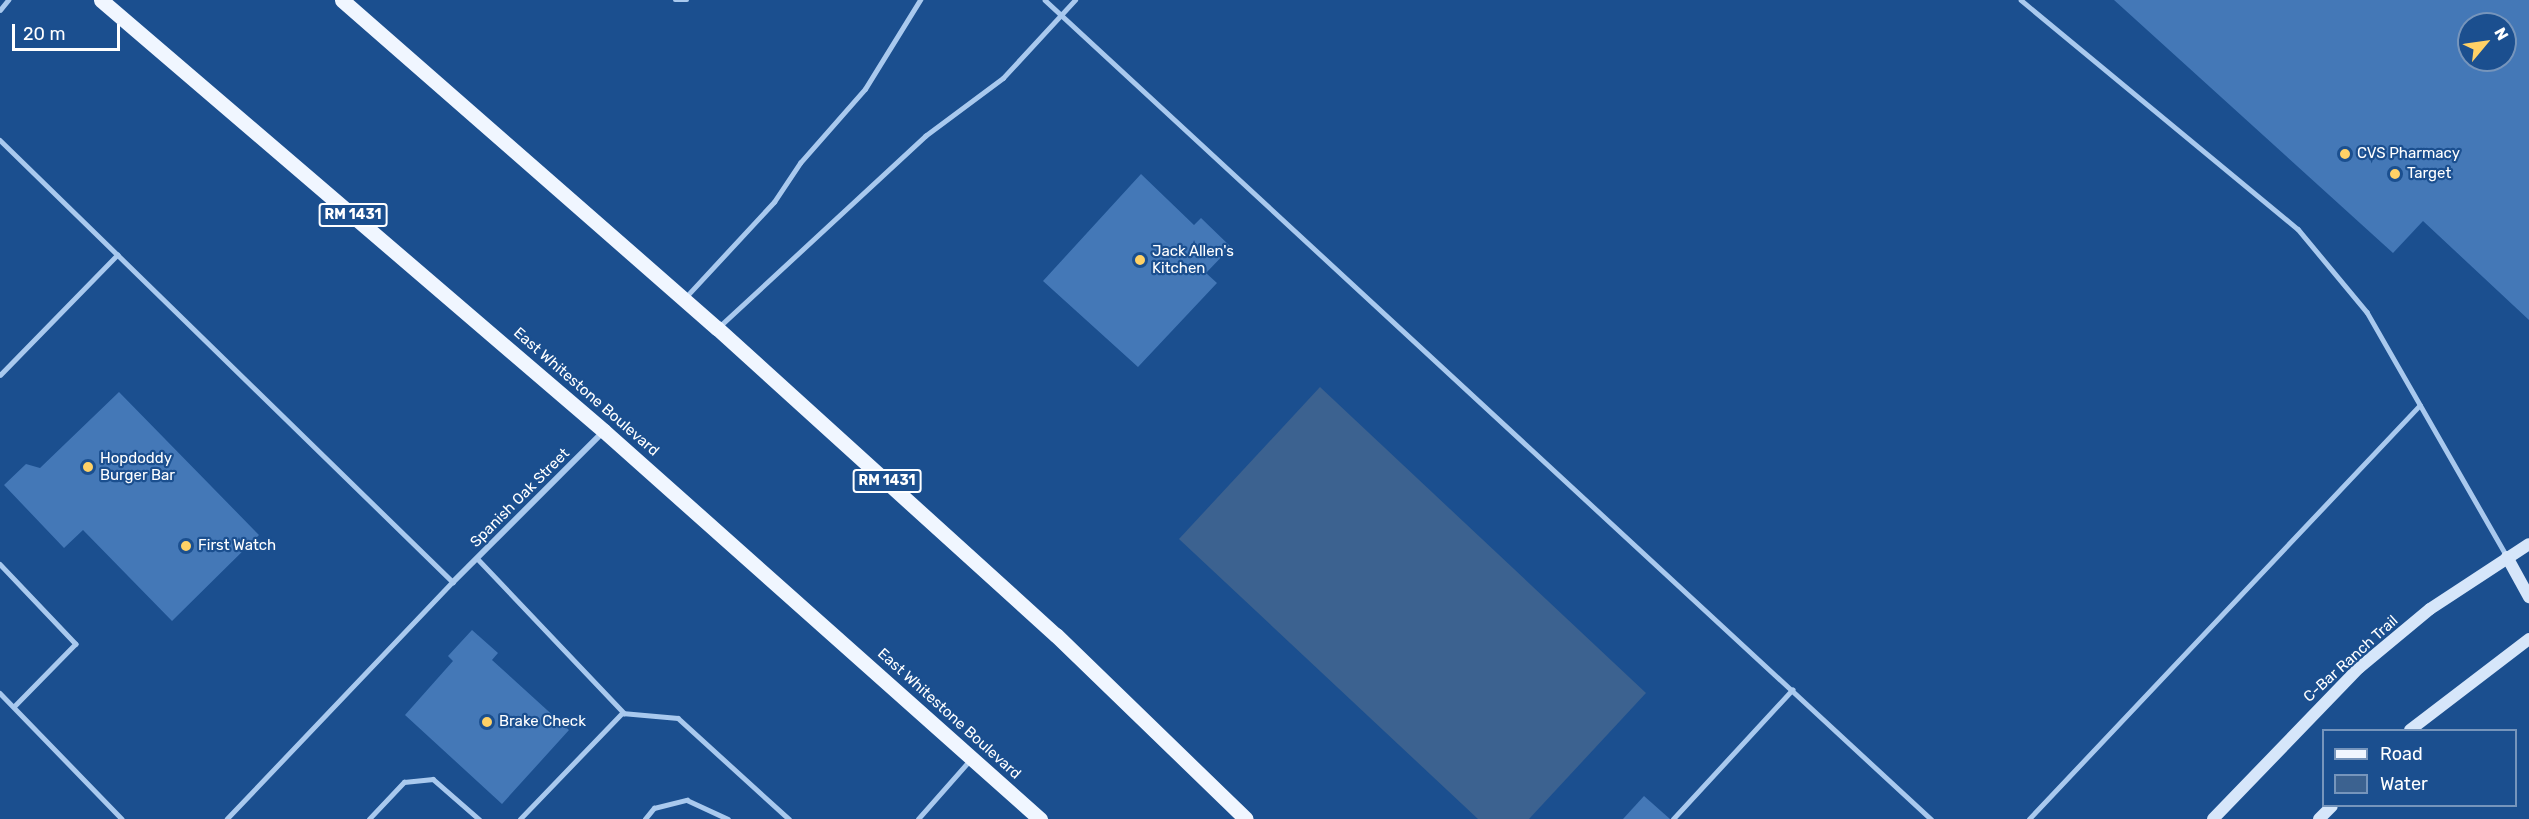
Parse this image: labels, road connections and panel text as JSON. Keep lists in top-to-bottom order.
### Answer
{
  "streets": {
    "main road": ["RM 1431", "East Whitestone Boulevard"],
    "street": ["Spanish Oak Street", "C-Bar Ranch Trail"]
  },
  "crossings": [
    ["East Whitestone Boulevard", "Spanish Oak Street"]
  ],
  "places": [
    "CVS Pharmacy",
    "Target",
    "Jack Allen's Kitchen",
    "Hopdoddy Burger Bar",
    "First Watch",
    "Brake Check"
  ],
  "legend": ["Road", "Water"],
  "scale_bar": "20 m",
  "north": "top right"
}
